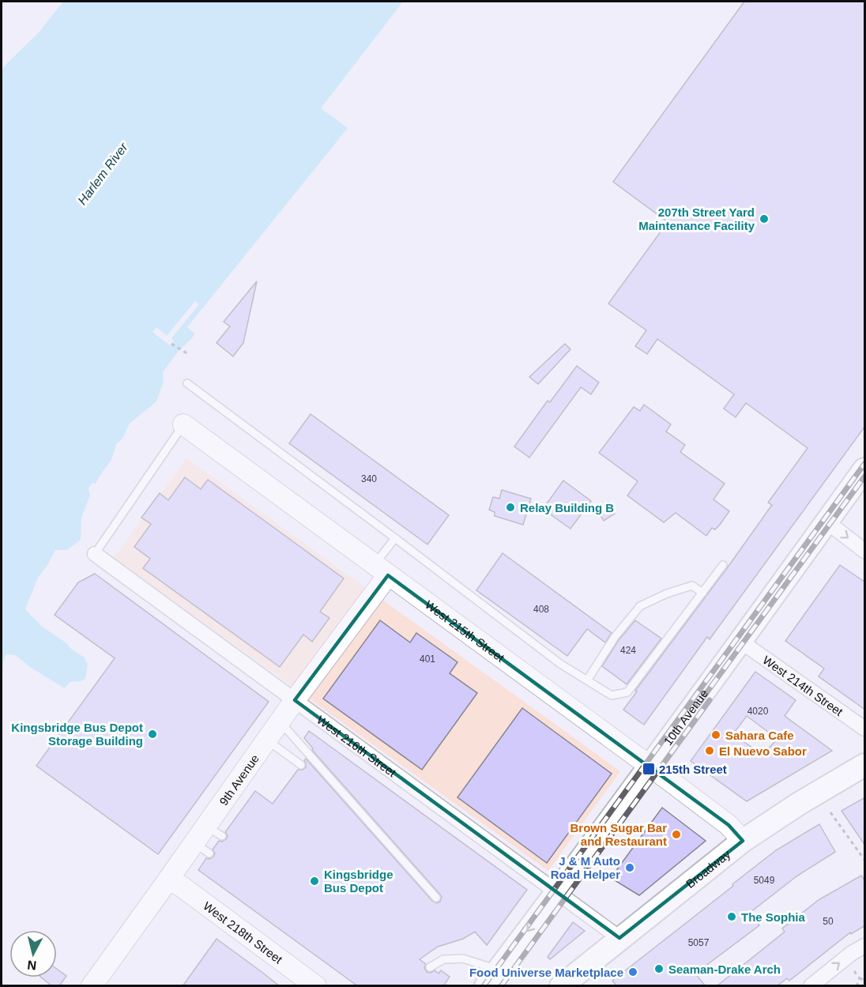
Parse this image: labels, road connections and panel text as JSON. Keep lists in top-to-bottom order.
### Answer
{
  "streets": {
    "main road": ["10th Avenue", "Broadway"],
    "street": [
      "West 215th Street",
      "West 214th Street",
      "West 216th Street",
      "9th Avenue",
      "West 218th Street"
    ]
  },
  "crossings": [
    ["West 215th Street", "10th Avenue"],
    ["West 215th Street", "9th Avenue"],
    ["West 215th Street", "Broadway"],
    ["West 214th Street", "10th Avenue"],
    ["10th Avenue", "West 216th Street"],
    ["West 216th Street", "9th Avenue"],
    ["West 216th Street", "Broadway"],
    ["9th Avenue", "West 218th Street"]
  ],
  "water": ["Harlem River"],
  "places": {
    "other": [
      "207th Street Yard Maintenance Facility",
      "Relay Building B",
      "Kingsbridge Bus Depot Storage Building",
      "Sahara Cafe",
      "El Nuevo Sabor",
      "Brown Sugar Bar and Restaurant",
      "J & M Auto Road Helper",
      "Kingsbridge Bus Depot",
      "The Sophia",
      "Seaman-Drake Arch",
      "Food Universe Marketplace"
    ],
    "transit": ["215th Street"]
  },
  "house_numbers": [
    "340",
    "408",
    "424",
    "401",
    "4020",
    "5049",
    "50",
    "5057"
  ],
  "north": "bottom"
}
